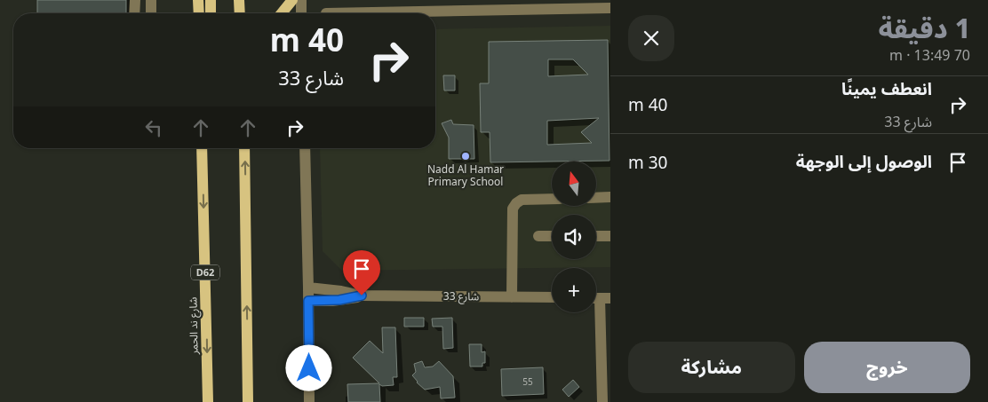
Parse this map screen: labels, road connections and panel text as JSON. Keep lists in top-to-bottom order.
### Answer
{
  "streets": {
    "main road": ["D62", "شارع ند الحمر"],
    "street": ["شارع 33"]
  },
  "places": ["Nadd Al Hamar Primary School"],
  "house_numbers": ["55"],
  "north": "top",
  "page": {
    "heading": ["1 دقيقة", "70 m · 13:49"],
    "turn": ["40 m", "شارع 33"],
    "list": [
      {
        "name": "انعطف يمينًا",
        "note": "شارع 33",
        "value": "40 m"
      },
      {
        "name": "الوصول إلى الوجهة",
        "value": "30 m"
      }
    ],
    "map_buttons": "+",
    "buttons": ["خروج", "مشاركة"]
  }
}
